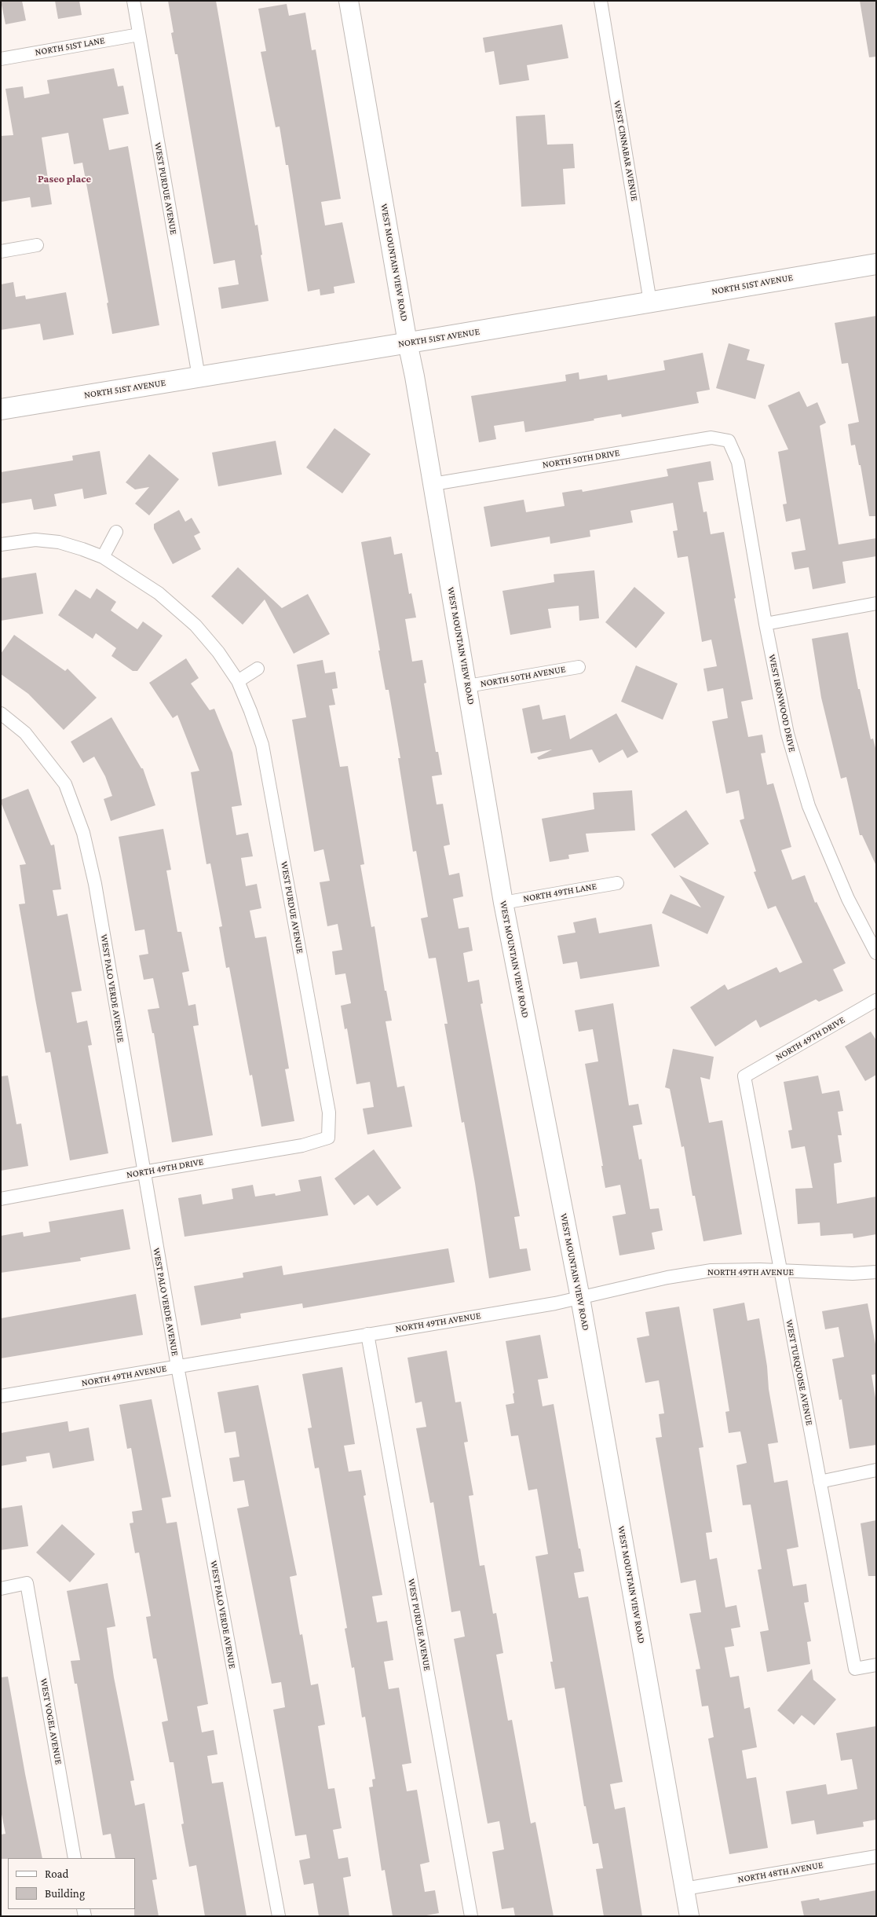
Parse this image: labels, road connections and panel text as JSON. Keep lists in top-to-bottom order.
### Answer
{
  "streets": {
    "main road": ["NORTH 51ST AVENUE"],
    "street": [
      "NORTH 51ST LANE",
      "WEST CINNABAR AVENUE",
      "WEST PURDUE AVENUE",
      "WEST MOUNTAIN VIEW ROAD",
      "NORTH 50TH DRIVE",
      "NORTH 50TH AVENUE",
      "WEST IRONWOOD DRIVE",
      "NORTH 49TH LANE",
      "WEST PALO VERDE AVENUE",
      "NORTH 49TH DRIVE",
      "NORTH 49TH AVENUE",
      "WEST TURQUOISE AVENUE",
      "WEST VOGEL AVENUE",
      "NORTH 48TH AVENUE"
    ]
  },
  "crossings": [
    ["NORTH 51ST LANE", "WEST PURDUE AVENUE"],
    ["WEST CINNABAR AVENUE", "NORTH 51ST AVENUE"],
    ["WEST PURDUE AVENUE", "NORTH 51ST AVENUE"],
    ["WEST PURDUE AVENUE", "NORTH 49TH DRIVE"],
    ["WEST PURDUE AVENUE", "NORTH 49TH AVENUE"],
    ["WEST MOUNTAIN VIEW ROAD", "NORTH 51ST AVENUE"],
    ["WEST MOUNTAIN VIEW ROAD", "NORTH 50TH DRIVE"],
    ["WEST MOUNTAIN VIEW ROAD", "NORTH 50TH AVENUE"],
    ["WEST MOUNTAIN VIEW ROAD", "NORTH 49TH LANE"],
    ["WEST MOUNTAIN VIEW ROAD", "NORTH 49TH AVENUE"],
    ["WEST MOUNTAIN VIEW ROAD", "NORTH 48TH AVENUE"],
    ["NORTH 50TH DRIVE", "WEST IRONWOOD DRIVE"],
    ["WEST PALO VERDE AVENUE", "NORTH 49TH DRIVE"],
    ["WEST PALO VERDE AVENUE", "NORTH 49TH AVENUE"],
    ["NORTH 49TH DRIVE", "WEST TURQUOISE AVENUE"],
    ["NORTH 49TH AVENUE", "WEST TURQUOISE AVENUE"]
  ],
  "districts": ["Paseo place"],
  "legend": ["Road", "Building"]
}
